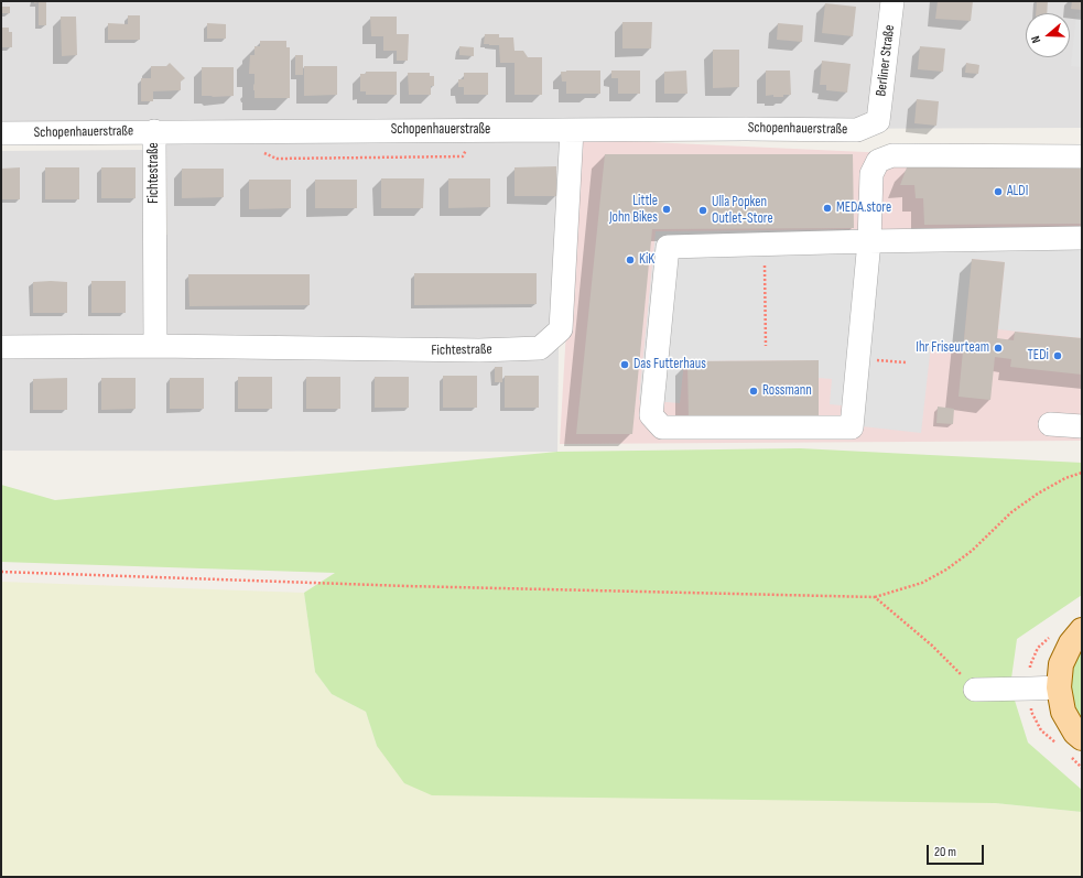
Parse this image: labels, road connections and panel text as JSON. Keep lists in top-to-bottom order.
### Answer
{
  "streets": {
    "street": ["Berliner Straße", "Schopenhauerstraße", "Fichtestraße"]
  },
  "crossings": [
    ["Berliner Straße", "Schopenhauerstraße"],
    ["Schopenhauerstraße", "Fichtestraße"]
  ],
  "places": [
    "ALDI",
    "MEDA.store",
    "Little John Bikes",
    "Ulla Popken Outlet-Store",
    "KiK",
    "Ihr Friseurteam",
    "TEDi",
    "Das Futterhaus",
    "Rossmann"
  ],
  "scale_bar": "20 m",
  "north": "left"
}
